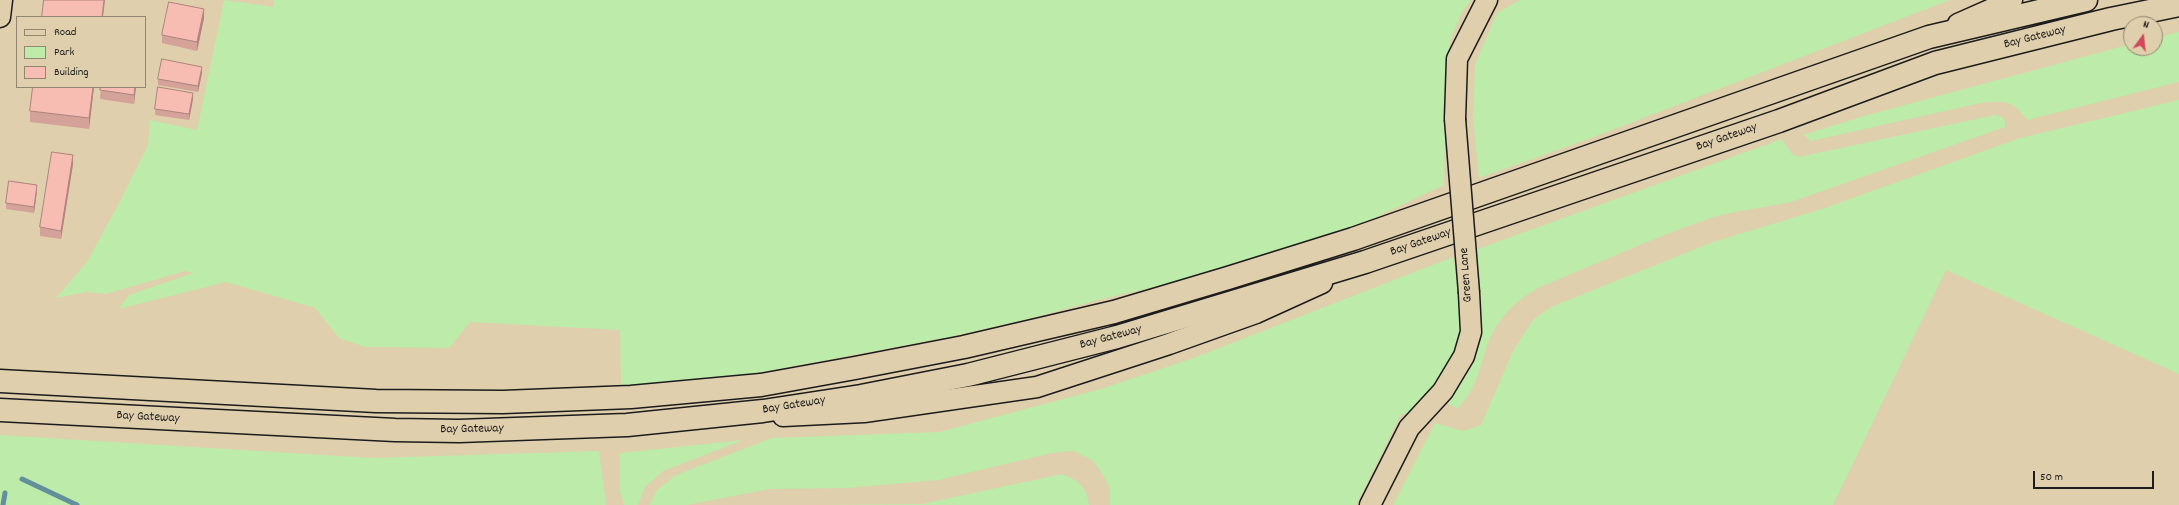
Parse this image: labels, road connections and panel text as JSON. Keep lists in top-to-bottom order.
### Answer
{
  "streets": {
    "highway": ["Bay Gateway"],
    "street": ["Green Lane"]
  },
  "legend": ["Road", "Park", "Building"],
  "scale_bar": "50 m",
  "north": "top"
}
